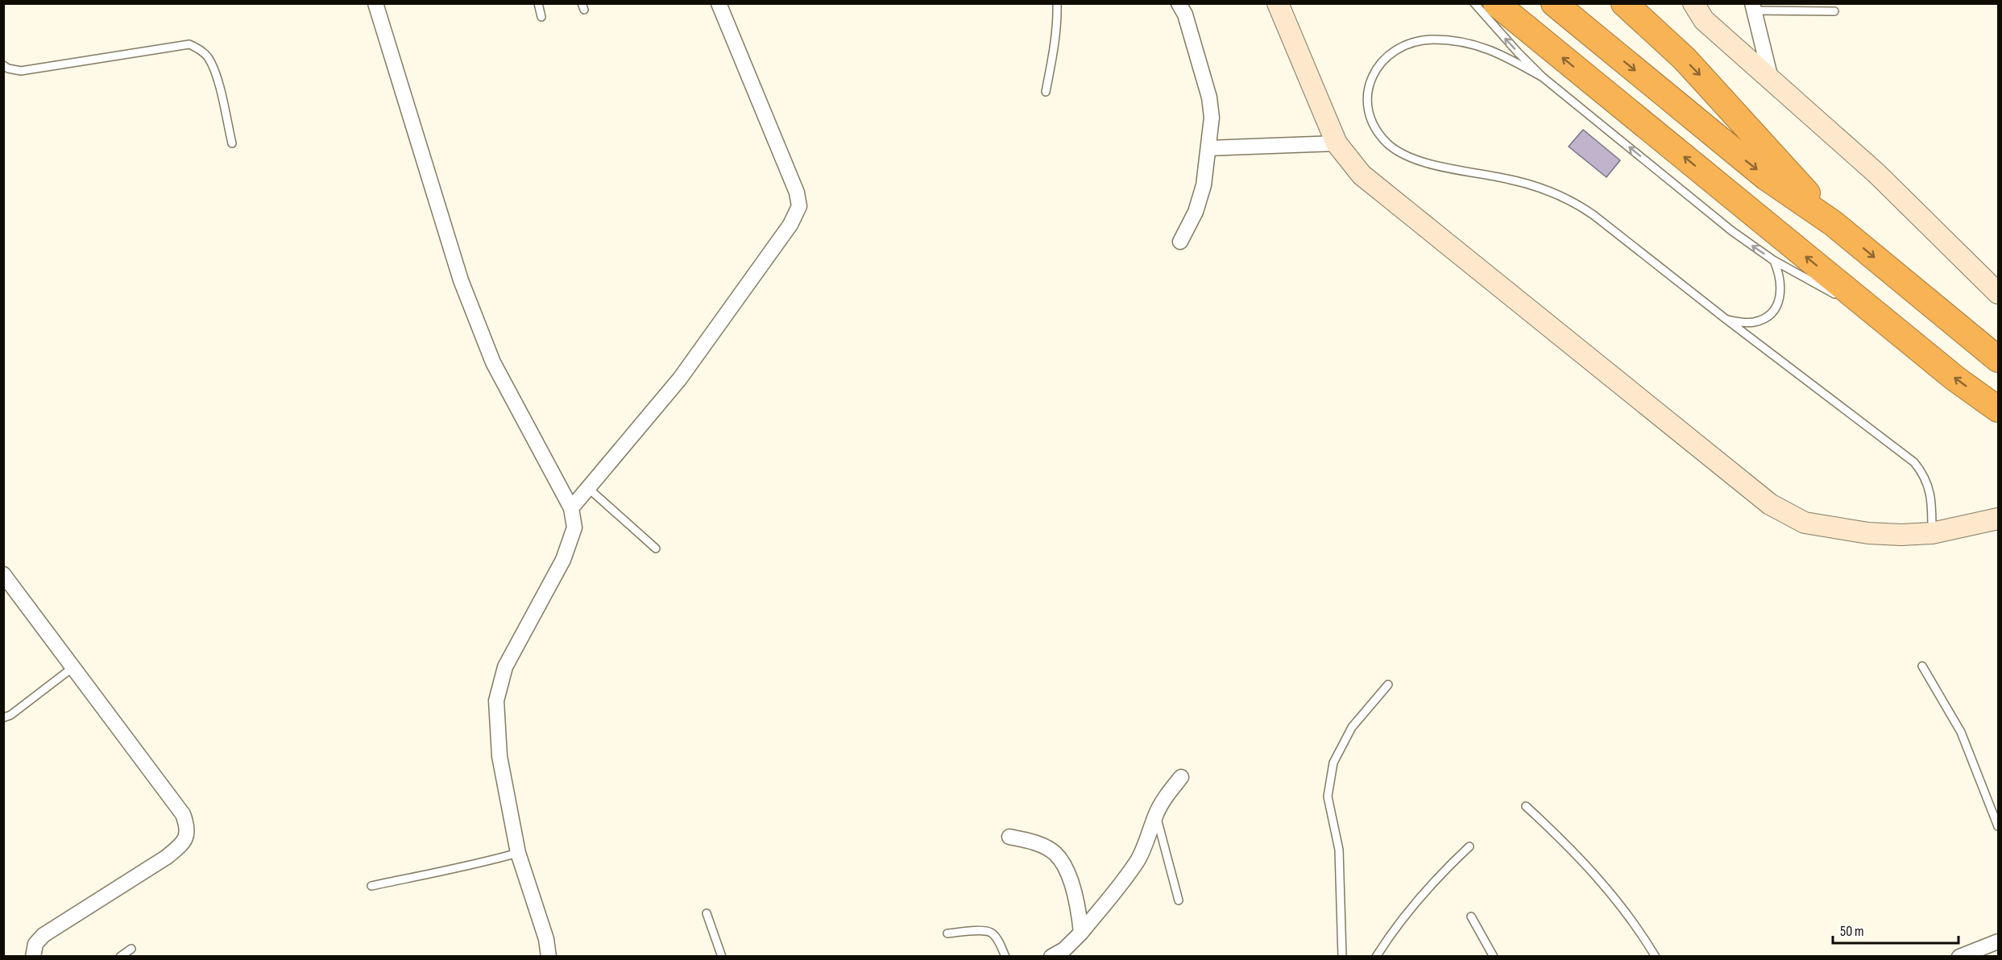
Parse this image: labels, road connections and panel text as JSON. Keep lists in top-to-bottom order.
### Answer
{
  "scale_bar": "50 m"
}
